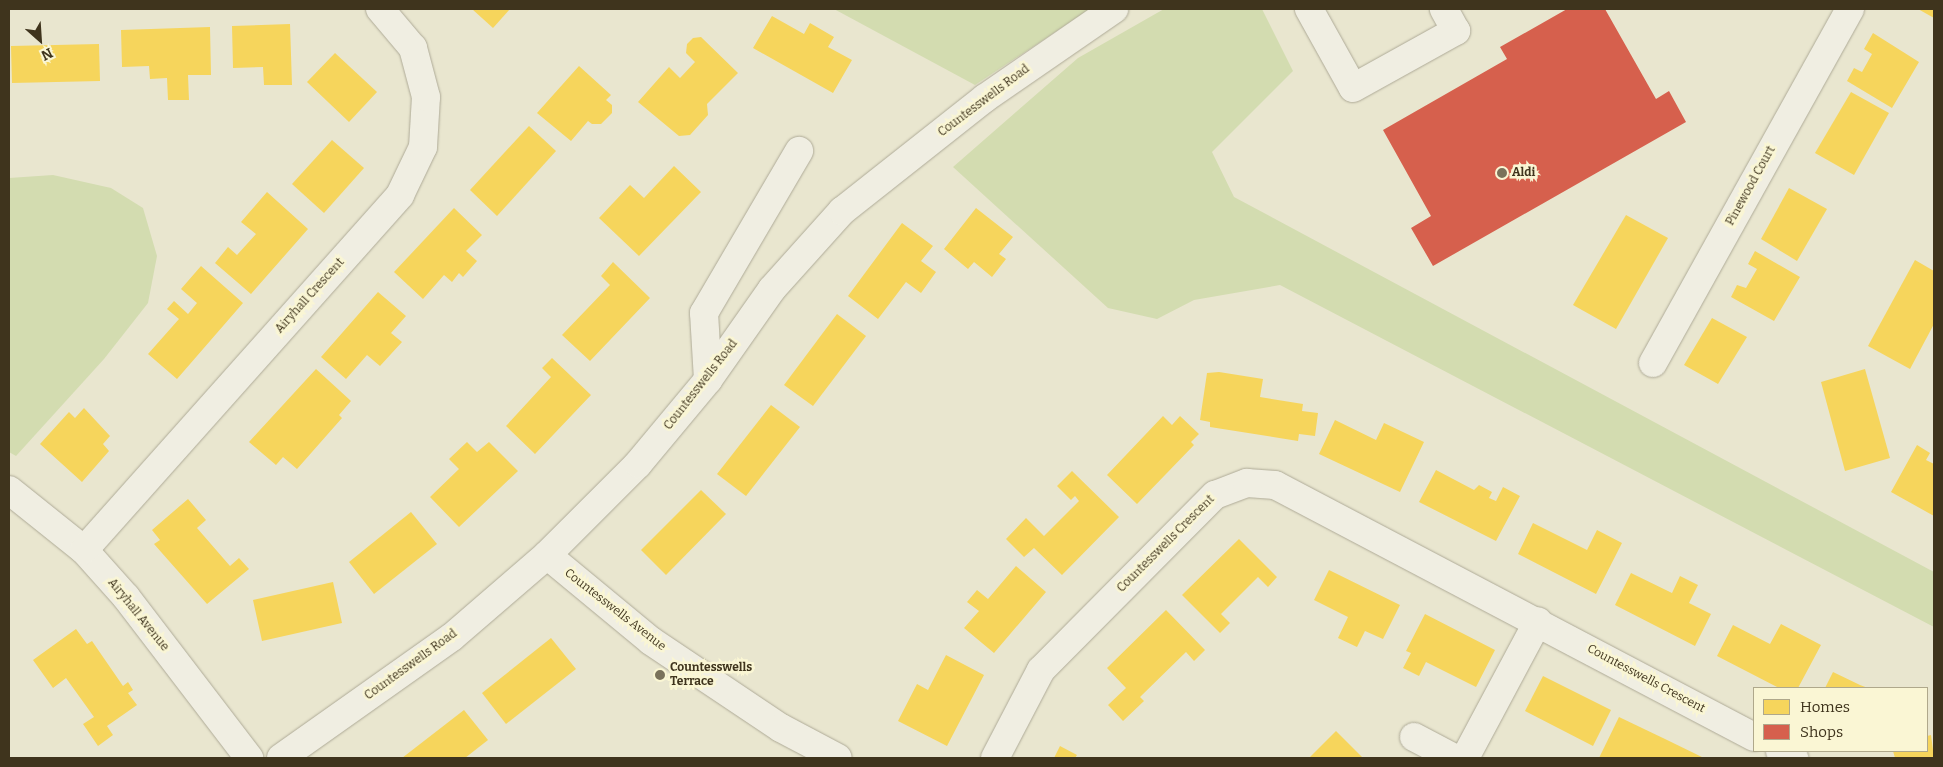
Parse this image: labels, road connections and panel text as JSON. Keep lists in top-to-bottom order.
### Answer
{
  "streets": {
    "street": [
      "Countesswells Road",
      "Pinewood Court",
      "Airyhall Crescent",
      "Countesswells Crescent",
      "Countesswells Avenue",
      "Airyhall Avenue"
    ]
  },
  "crossings": [
    ["Countesswells Road", "Countesswells Avenue"],
    ["Airyhall Crescent", "Airyhall Avenue"]
  ],
  "places": ["Aldi", "Countesswells Terrace"],
  "legend": ["Homes", "Shops"],
  "north": "bottom right"
}
